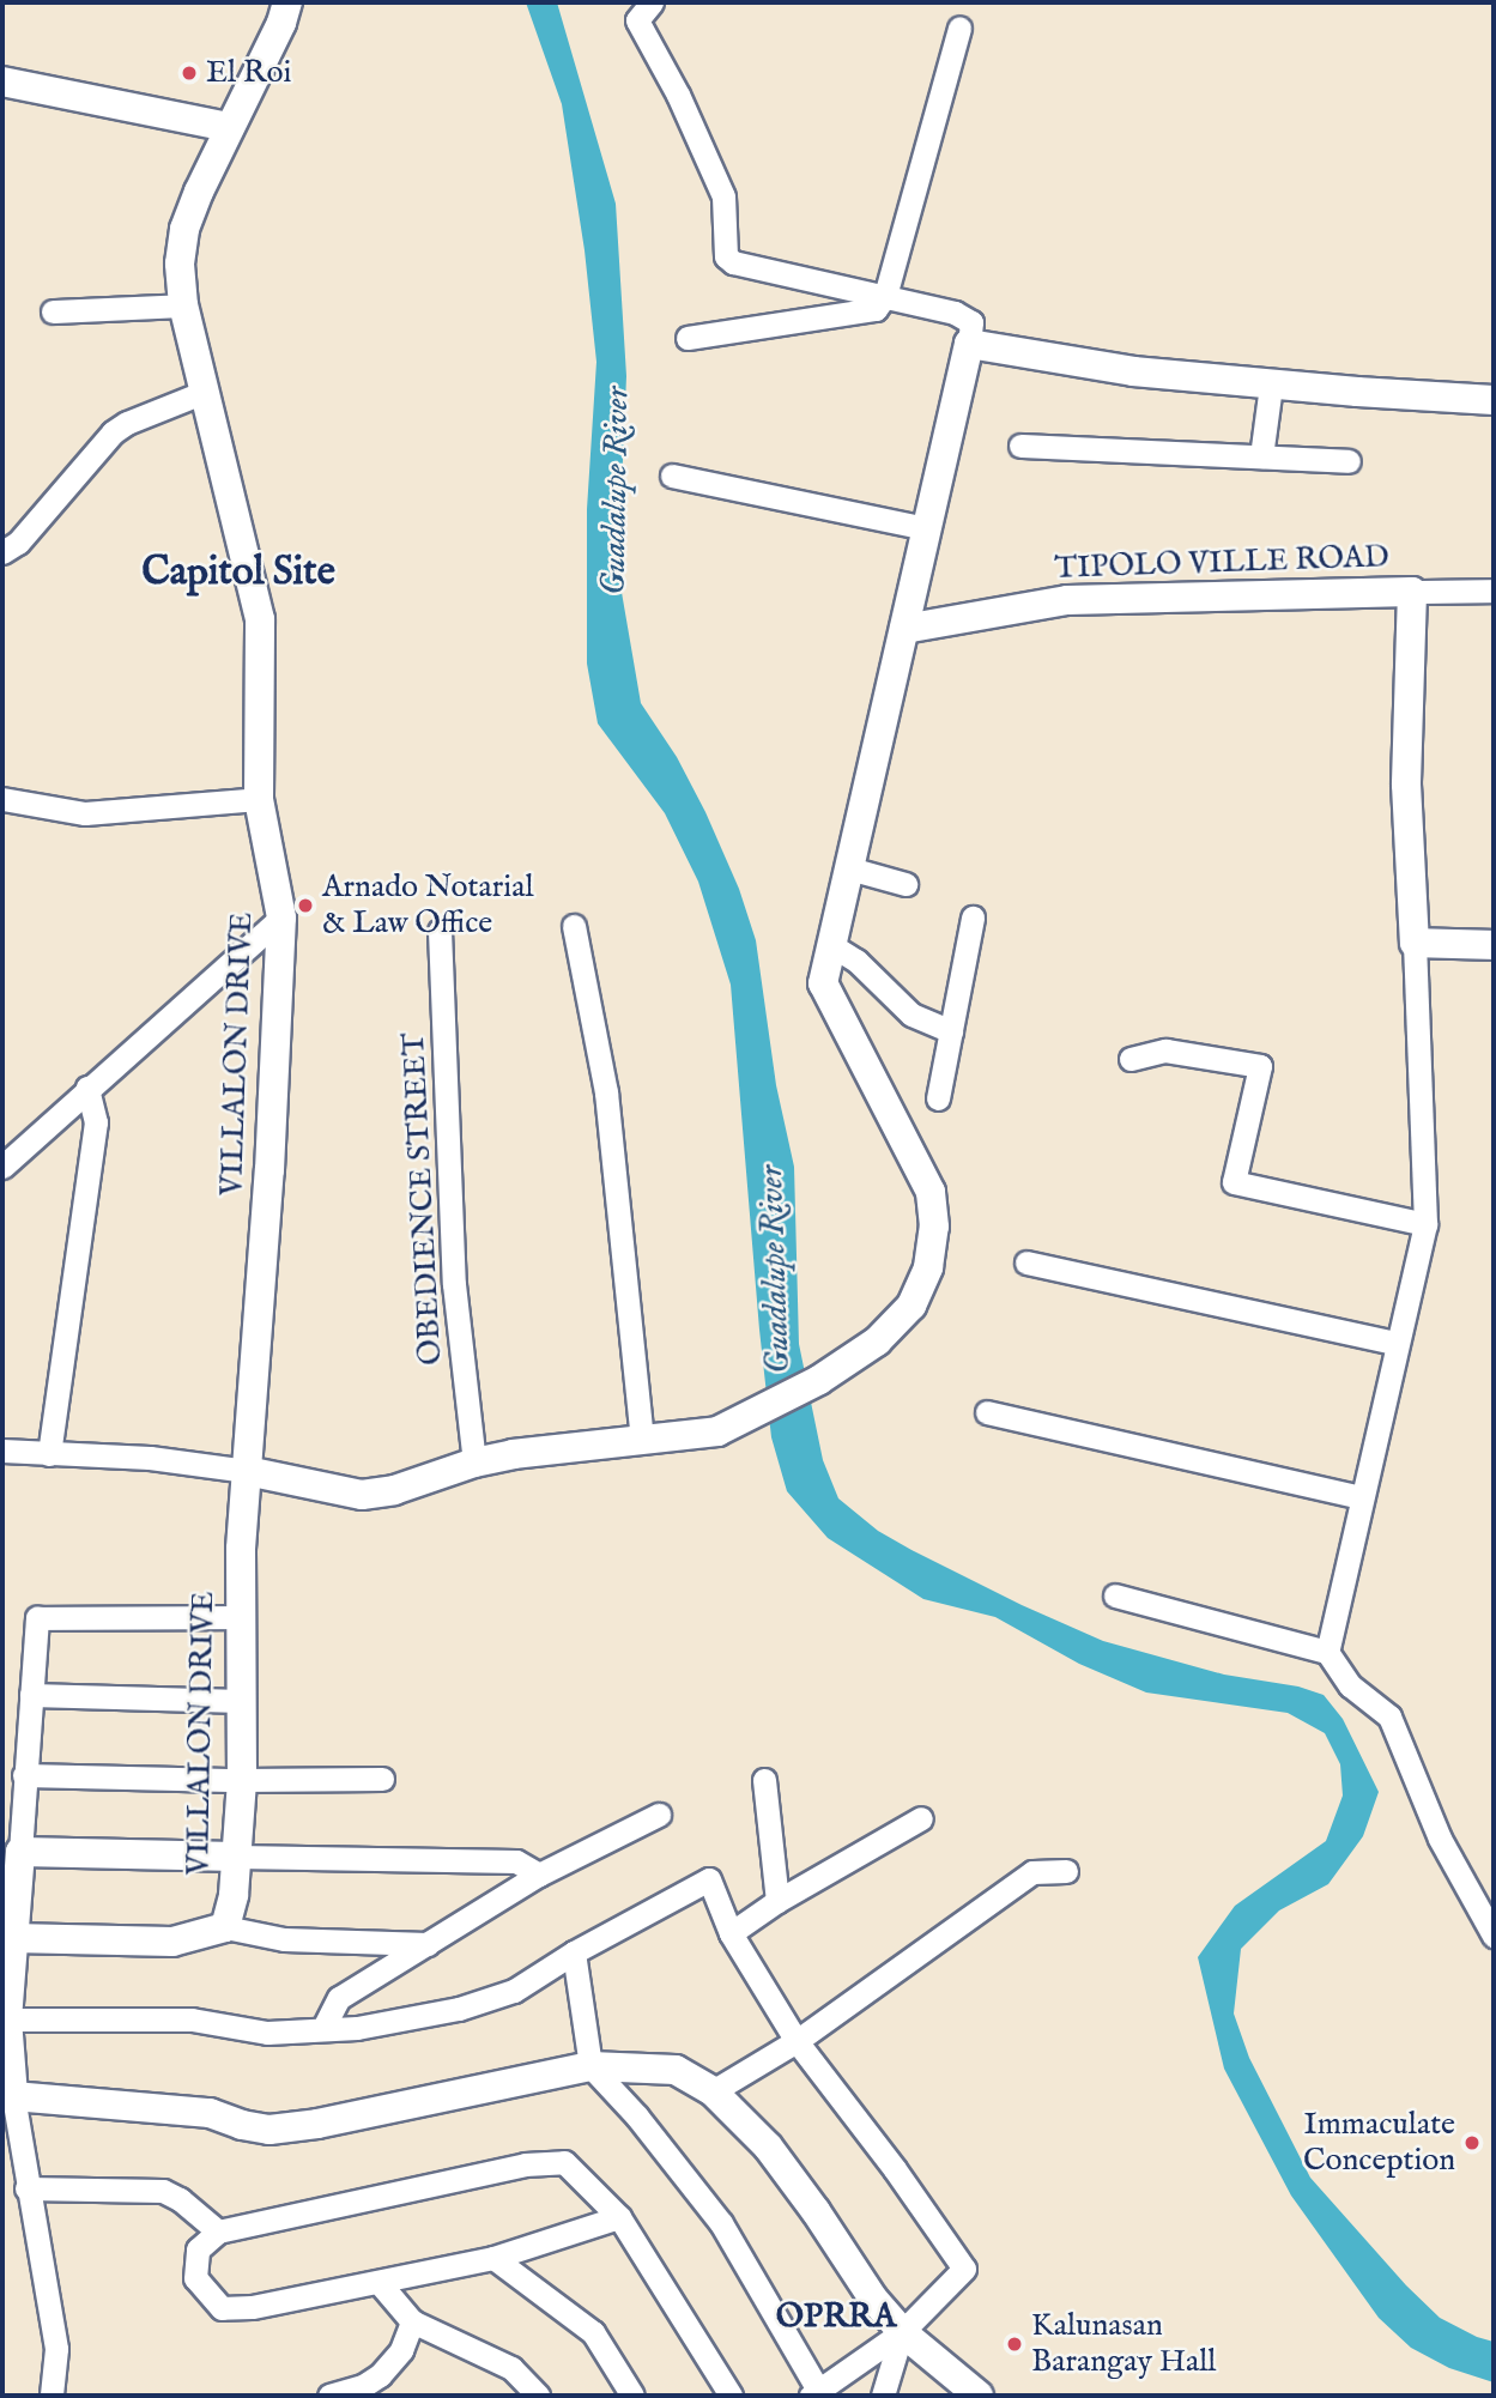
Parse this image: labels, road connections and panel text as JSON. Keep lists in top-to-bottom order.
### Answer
{
  "streets": {
    "street": ["TIPOLO VILLE ROAD", "VILLALON DRIVE", "OBEDIENCE STREET"]
  },
  "districts": ["Capitol Site", "OPRRA"],
  "water": ["Guadalupe River"],
  "places": [
    "El Roi",
    "Arnado Notarial & Law Office",
    "Immaculate Conception",
    "Kalunasan Barangay Hall"
  ]
}
